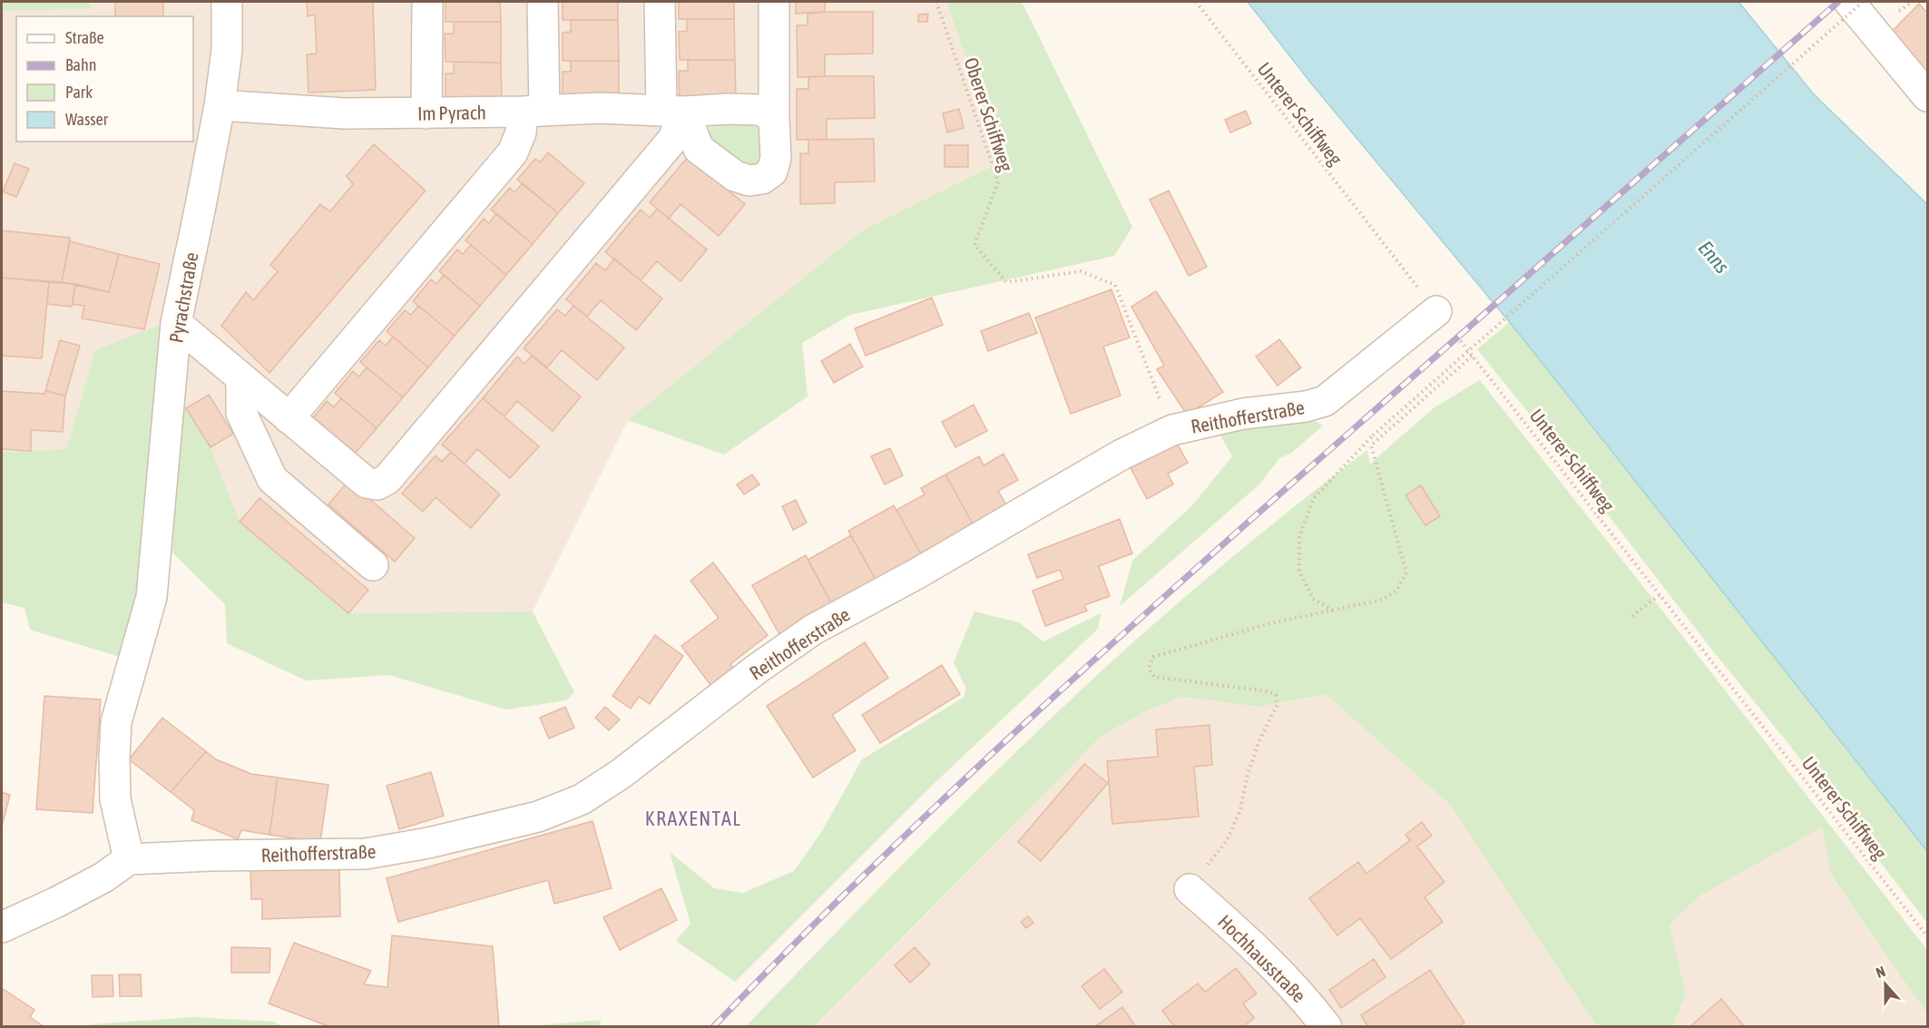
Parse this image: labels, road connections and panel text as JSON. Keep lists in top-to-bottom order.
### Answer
{
  "streets": {
    "street": [
      "Im Pyrach",
      "Pyrachstraße",
      "Reithofferstraße",
      "Hochhausstraße"
    ],
    "path": ["Unterer Schiffweg", "Oberer Schiffweg"]
  },
  "crossings": [
    ["Im Pyrach", "Pyrachstraße"],
    ["Unterer Schiffweg", "Reithofferstraße"],
    ["Oberer Schiffweg", "Reithofferstraße"],
    ["Pyrachstraße", "Reithofferstraße"]
  ],
  "districts": ["KRAXENTAL"],
  "water": ["Enns"],
  "legend": [
    "Straße",
    "Bahn",
    "Park",
    "Wasser"
  ],
  "north": "top"
}
